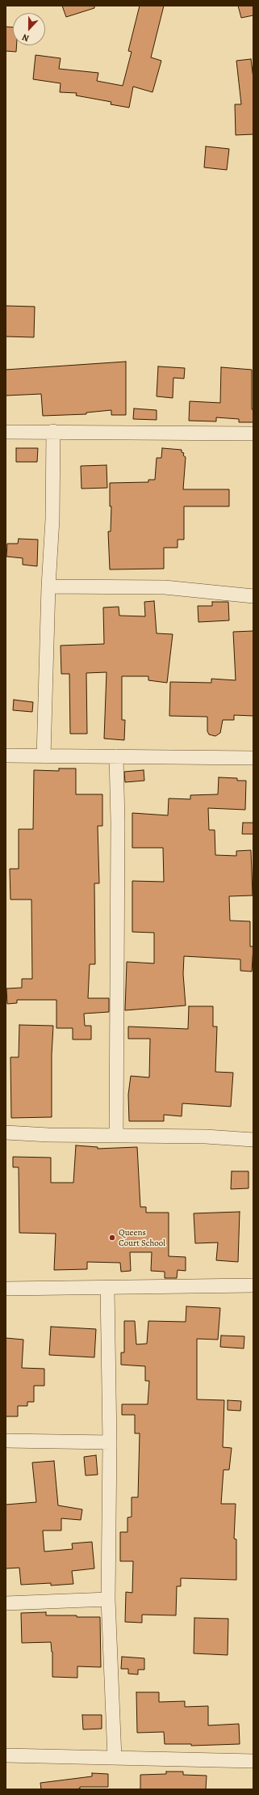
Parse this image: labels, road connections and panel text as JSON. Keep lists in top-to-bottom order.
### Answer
{
  "places": ["Queens Court School"],
  "north": "bottom"
}
